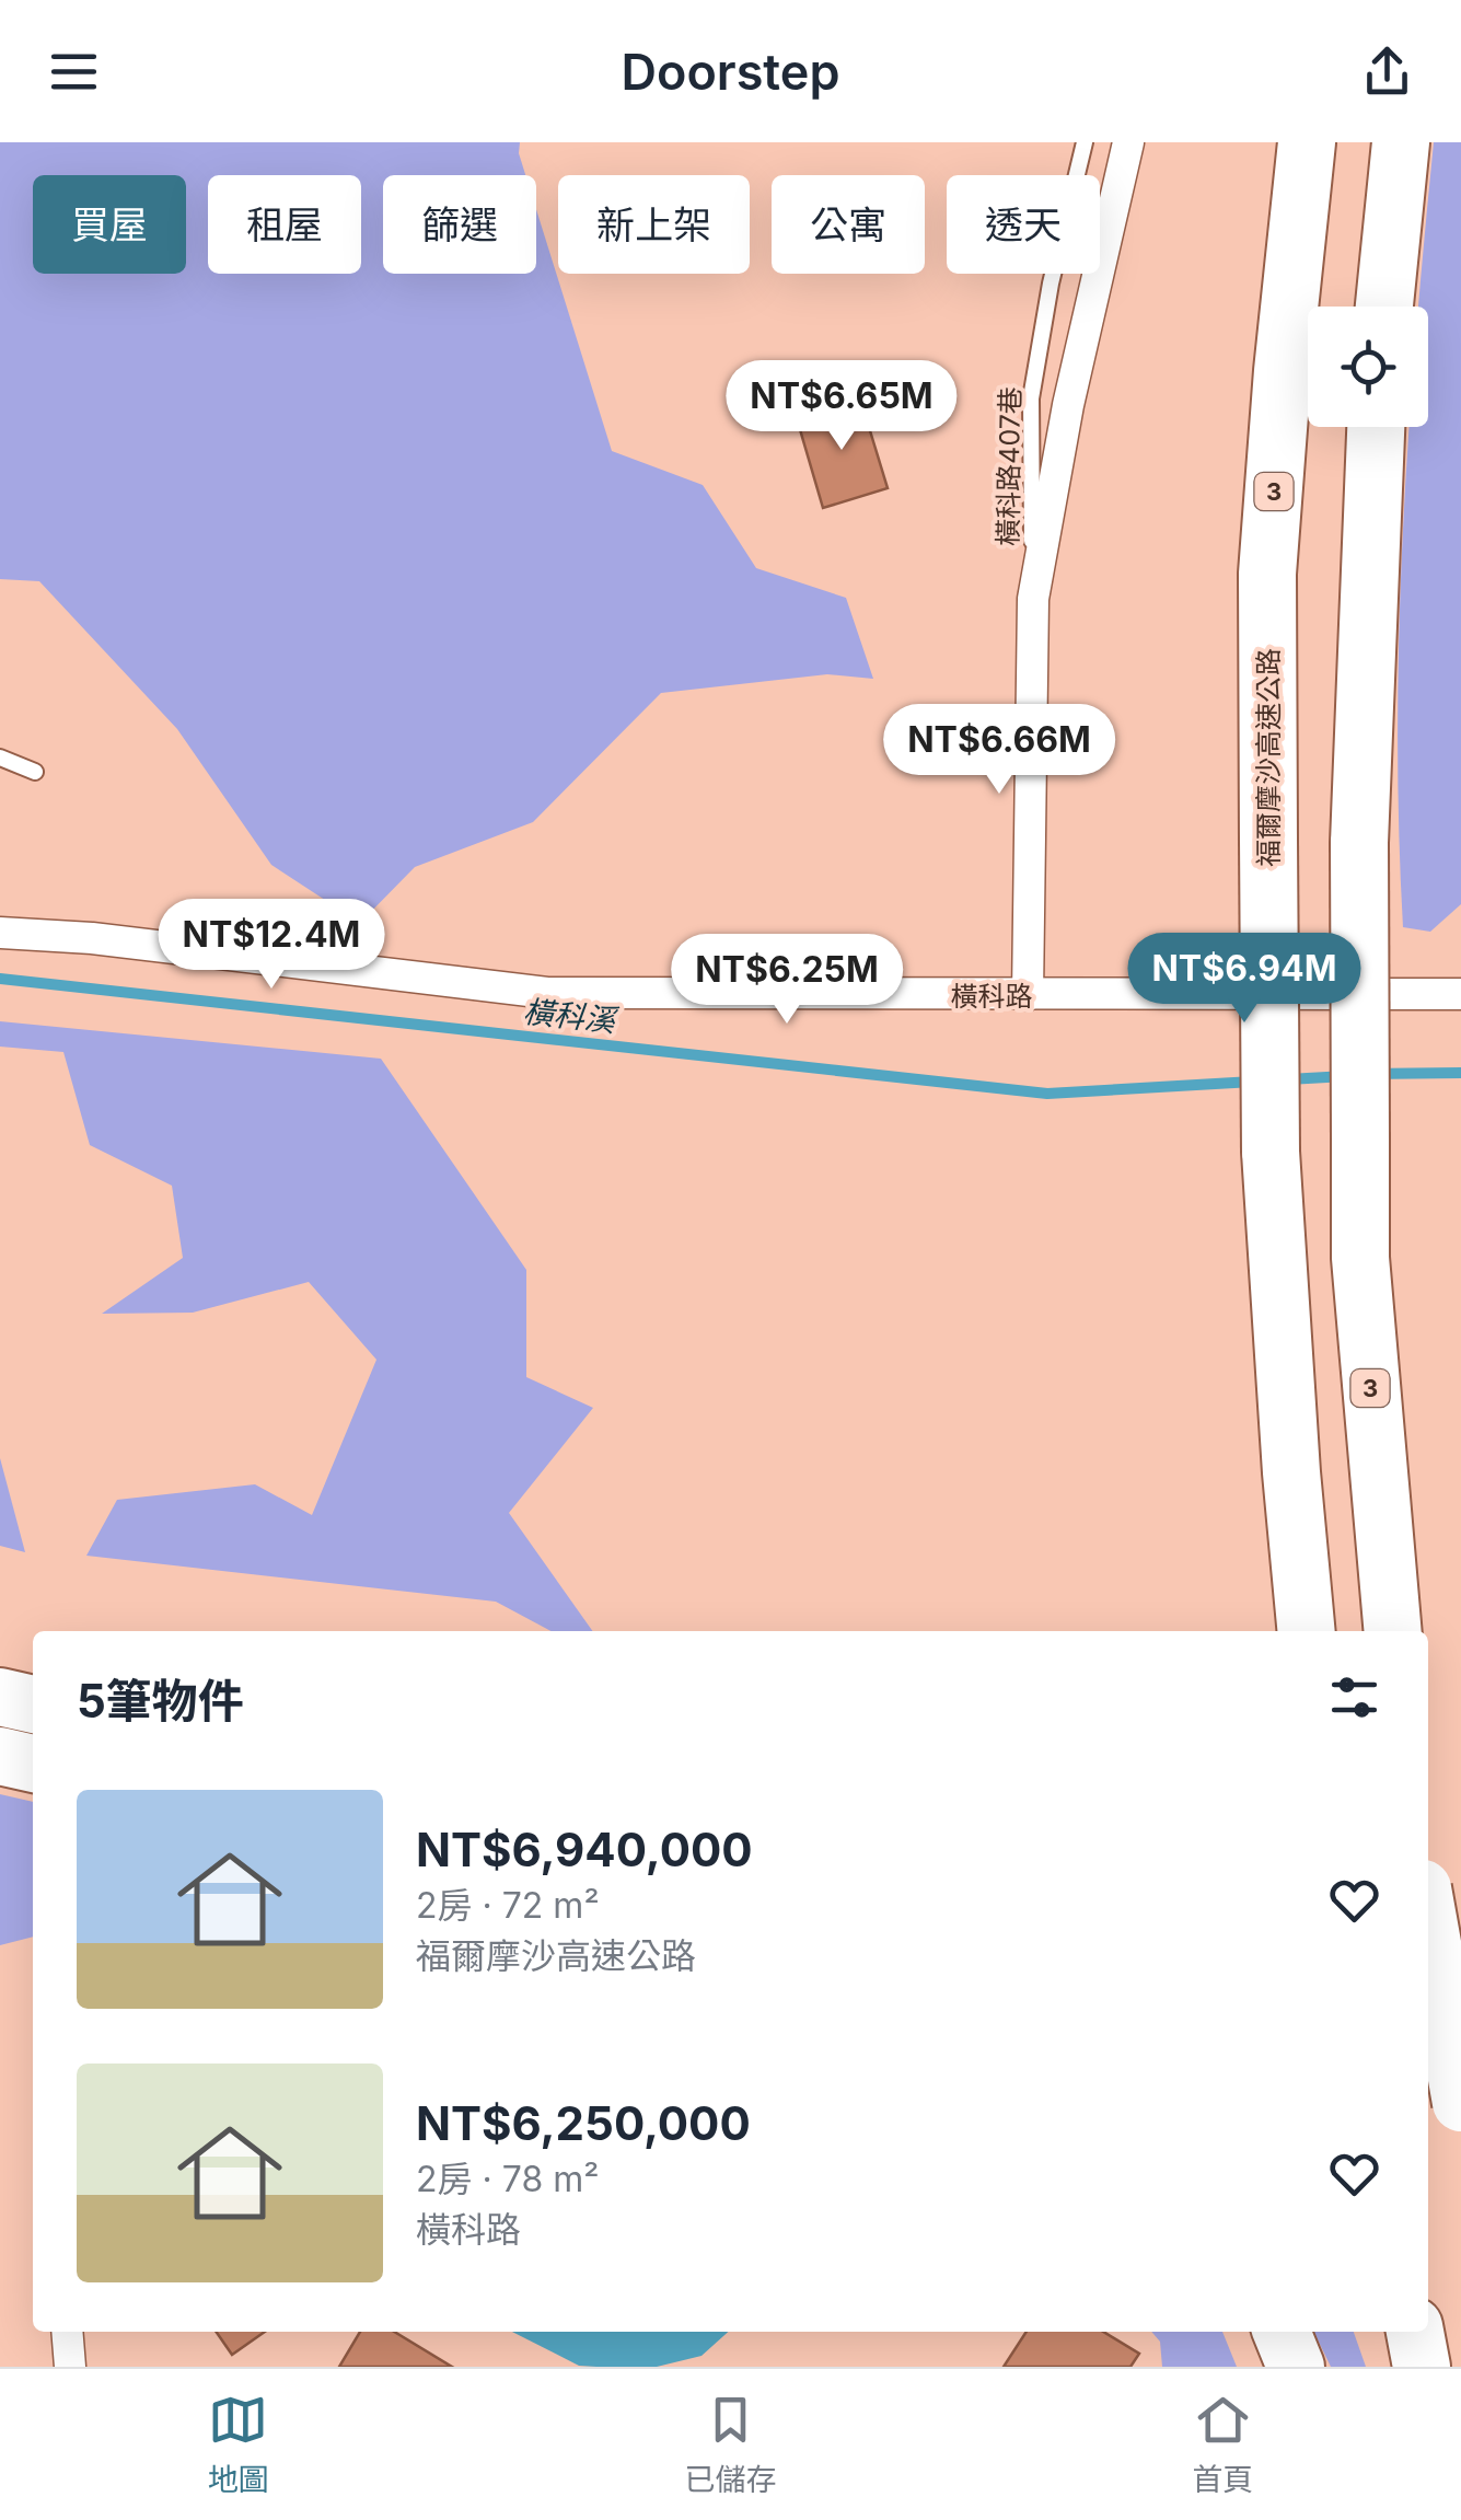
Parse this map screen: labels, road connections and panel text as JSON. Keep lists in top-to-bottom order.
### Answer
{
  "streets": {
    "highway": ["3", "福爾摩沙高速公路"],
    "street": ["橫科路"],
    "lane": ["橫科路407巷"]
  },
  "water": ["橫科溪"],
  "page": {
    "header": "Doorstep",
    "chip": [
      "買屋",
      "租屋",
      "篩選",
      "新上架",
      "公寓",
      "透天"
    ],
    "price": [
      "NT$6.65M",
      "NT$6.66M",
      "NT$12.4M",
      "NT$6.94M",
      "NT$6.25M"
    ],
    "heading": "5筆物件",
    "list": [
      {
        "name": "NT$6,940,000",
        "note": "2房 · 72 m² · 福爾摩沙高速公路"
      },
      {
        "name": "NT$6,250,000",
        "note": "2房 · 78 m² · 橫科路"
      }
    ],
    "tabs": ["地圖", "已儲存", "首頁"]
  }
}
